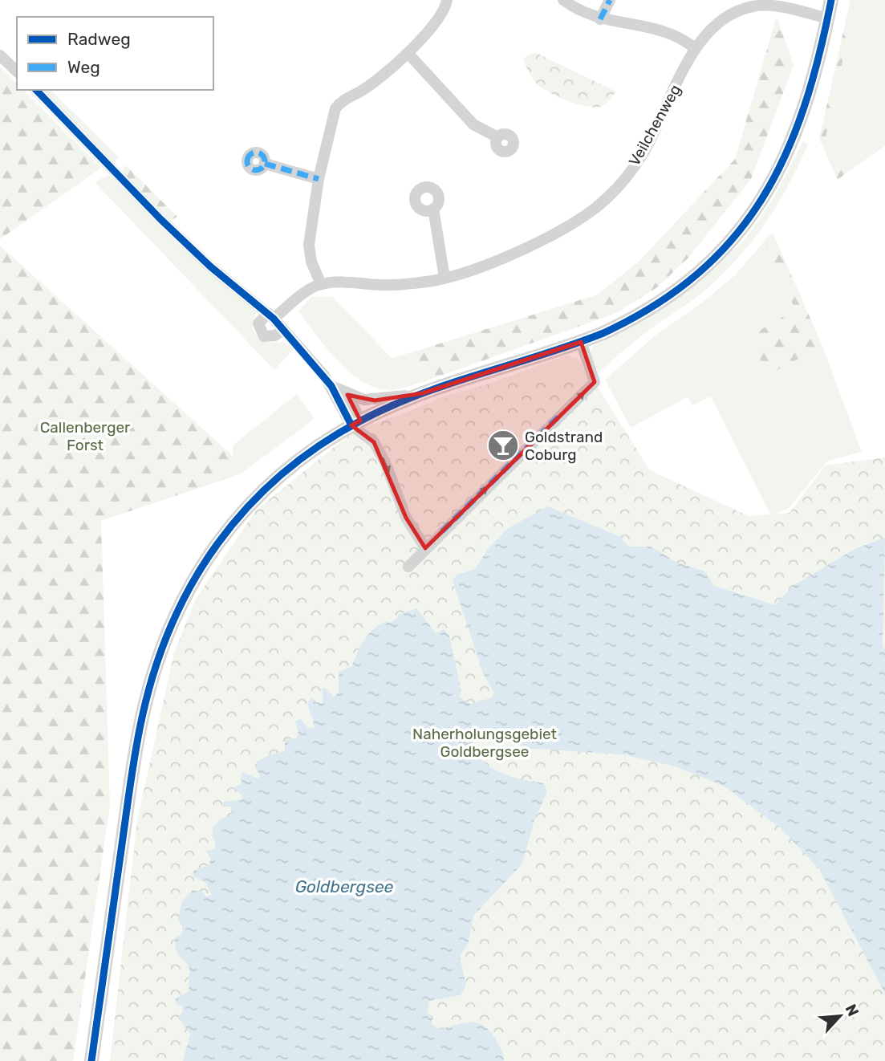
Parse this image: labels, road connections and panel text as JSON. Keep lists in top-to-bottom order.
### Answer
{
  "streets": {
    "street": ["Veilchenweg"]
  },
  "water": ["Goldbergsee"],
  "parks": ["Callenberger Forst", "Naherholungsgebiet Goldbergsee"],
  "places": {
    "bar": ["Goldstrand Coburg"]
  },
  "legend": ["Radweg", "Weg"],
  "north": "top right"
}
